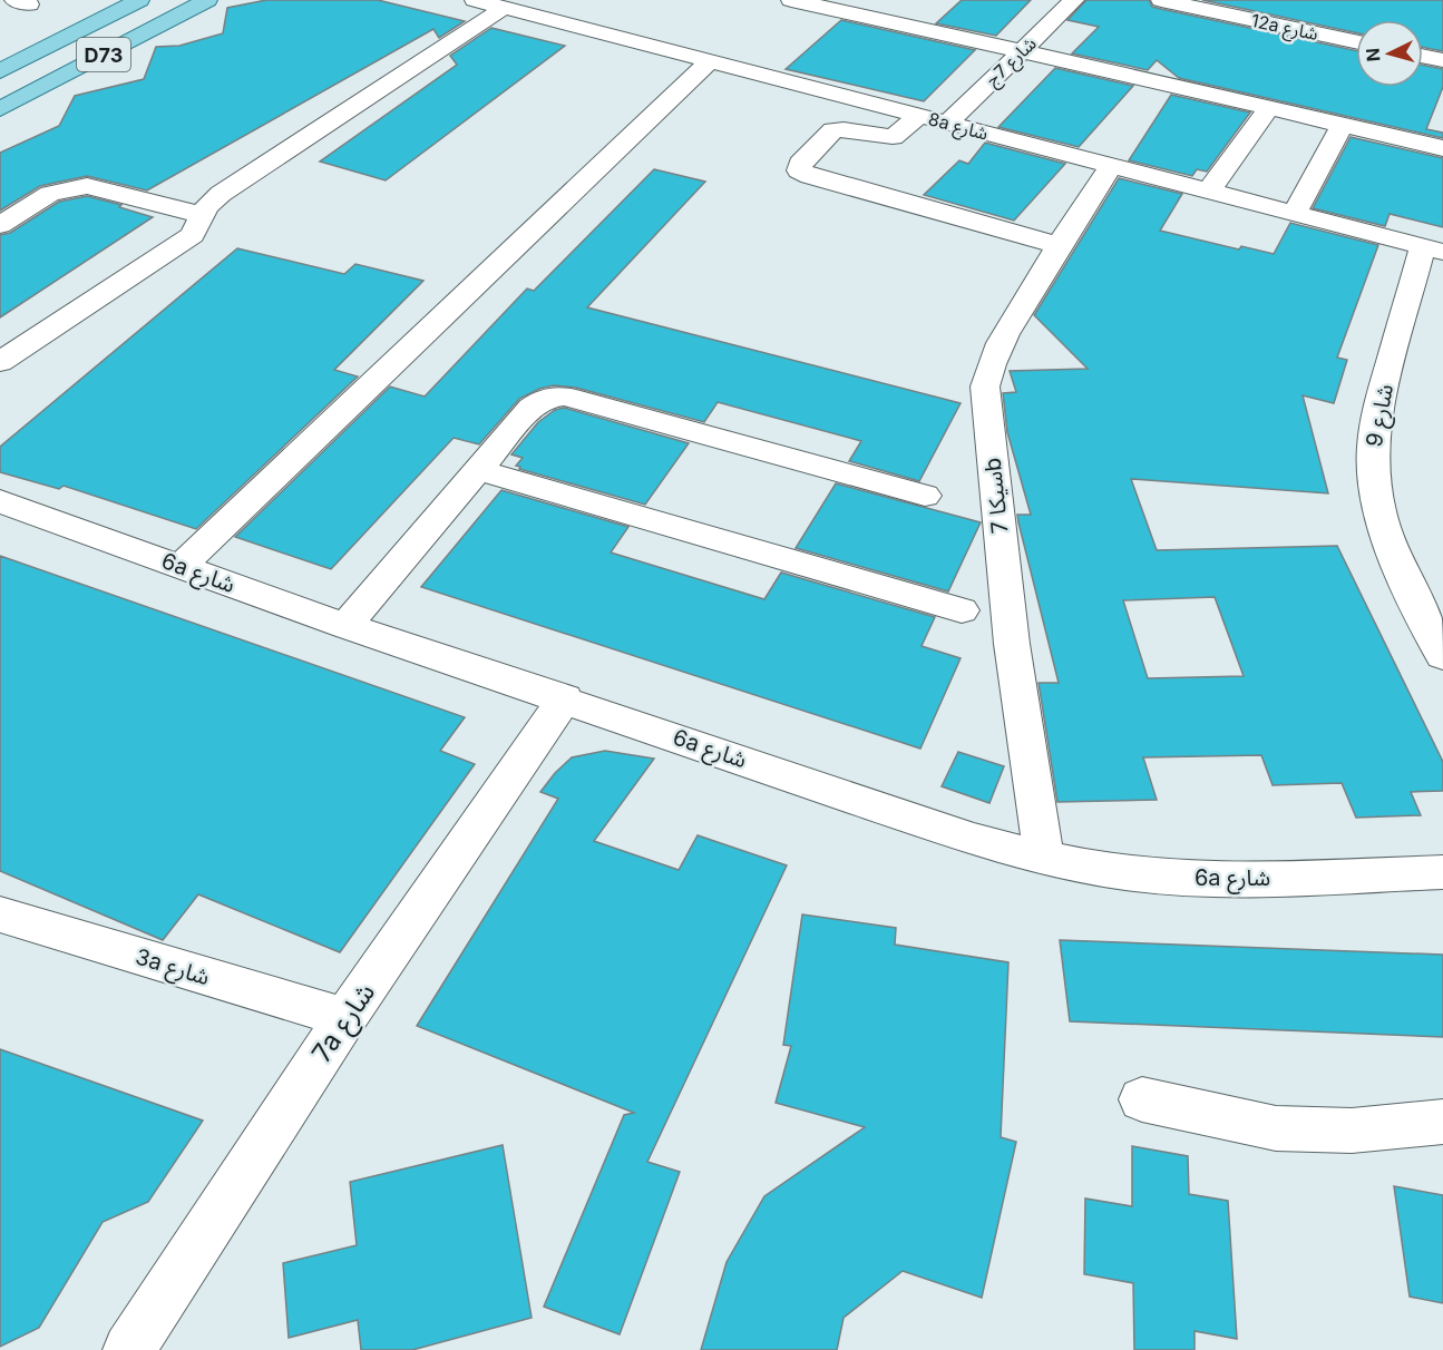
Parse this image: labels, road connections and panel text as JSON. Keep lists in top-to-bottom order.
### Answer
{
  "streets": {
    "main road": ["D73"],
    "street": [
      "12a شارع",
      "شارع 7ج",
      "8a شارع",
      "شارع 9",
      "سيكا 7b",
      "6a شارع",
      "3a شارع",
      "7a شارع"
    ]
  },
  "crossings": [
    ["شارع 7ج", "8a شارع"],
    ["8a شارع", "شارع 9"],
    ["8a شارع", "سيكا 7b"],
    ["سيكا 7b", "6a شارع"],
    ["6a شارع", "7a شارع"],
    ["3a شارع", "7a شارع"]
  ],
  "north": "left"
}
